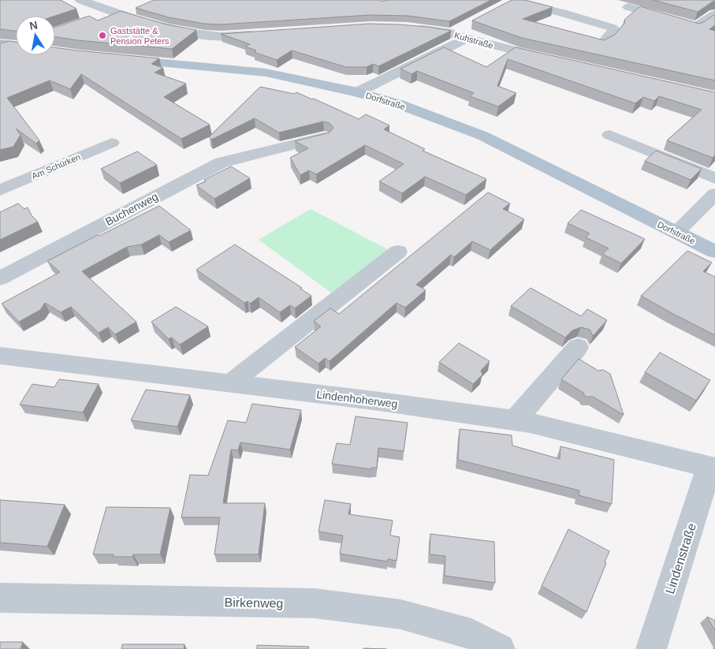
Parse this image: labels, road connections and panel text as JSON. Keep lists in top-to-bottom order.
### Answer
{
  "streets": {
    "main road": ["Dorfstraße"],
    "street": [
      "Kuhstraße",
      "Am Schürken",
      "Buchenweg",
      "Lindenhoherweg",
      "Lindenstraße",
      "Birkenweg"
    ]
  },
  "crossings": [
    ["Lindenhoherweg", "Lindenstraße"]
  ],
  "places": ["Gaststätte & Pension Peters"],
  "north": "top"
}
